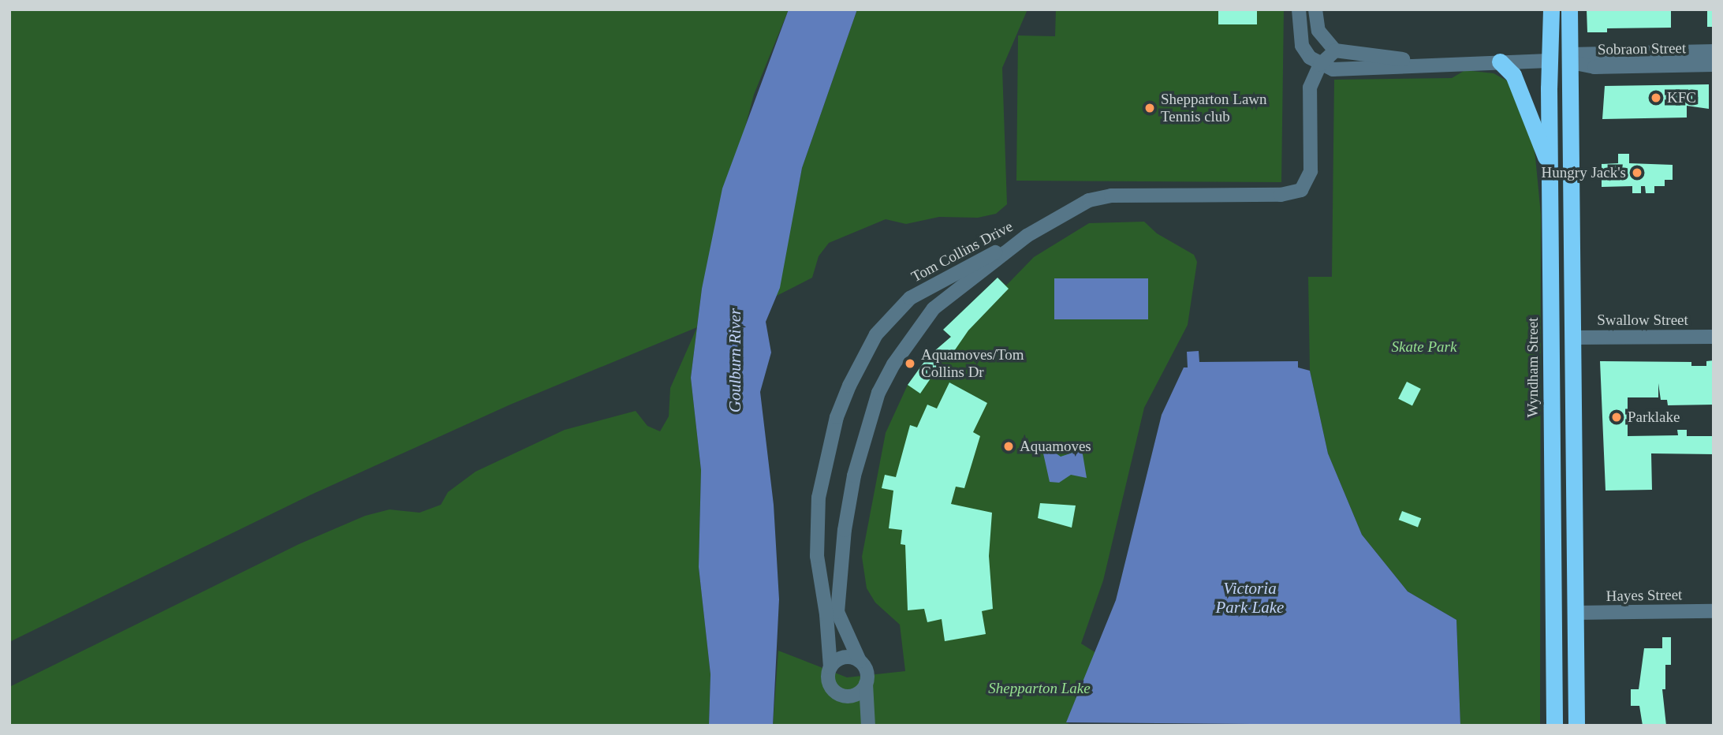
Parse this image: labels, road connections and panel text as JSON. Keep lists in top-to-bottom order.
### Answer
{
  "streets": {
    "highway": ["Wyndham Street"],
    "street": [
      "Sobraon Street",
      "Tom Collins Drive",
      "Swallow Street",
      "Hayes Street"
    ]
  },
  "water": ["Goulburn River", "Victoria Park Lake"],
  "parks": ["Skate Park", "Shepparton Lake"],
  "places": [
    "KFC",
    "Shepparton Lawn Tennis club",
    "Hungry Jack's",
    "Aquamoves/Tom Collins Dr",
    "Parklake",
    "Aquamoves"
  ]
}
